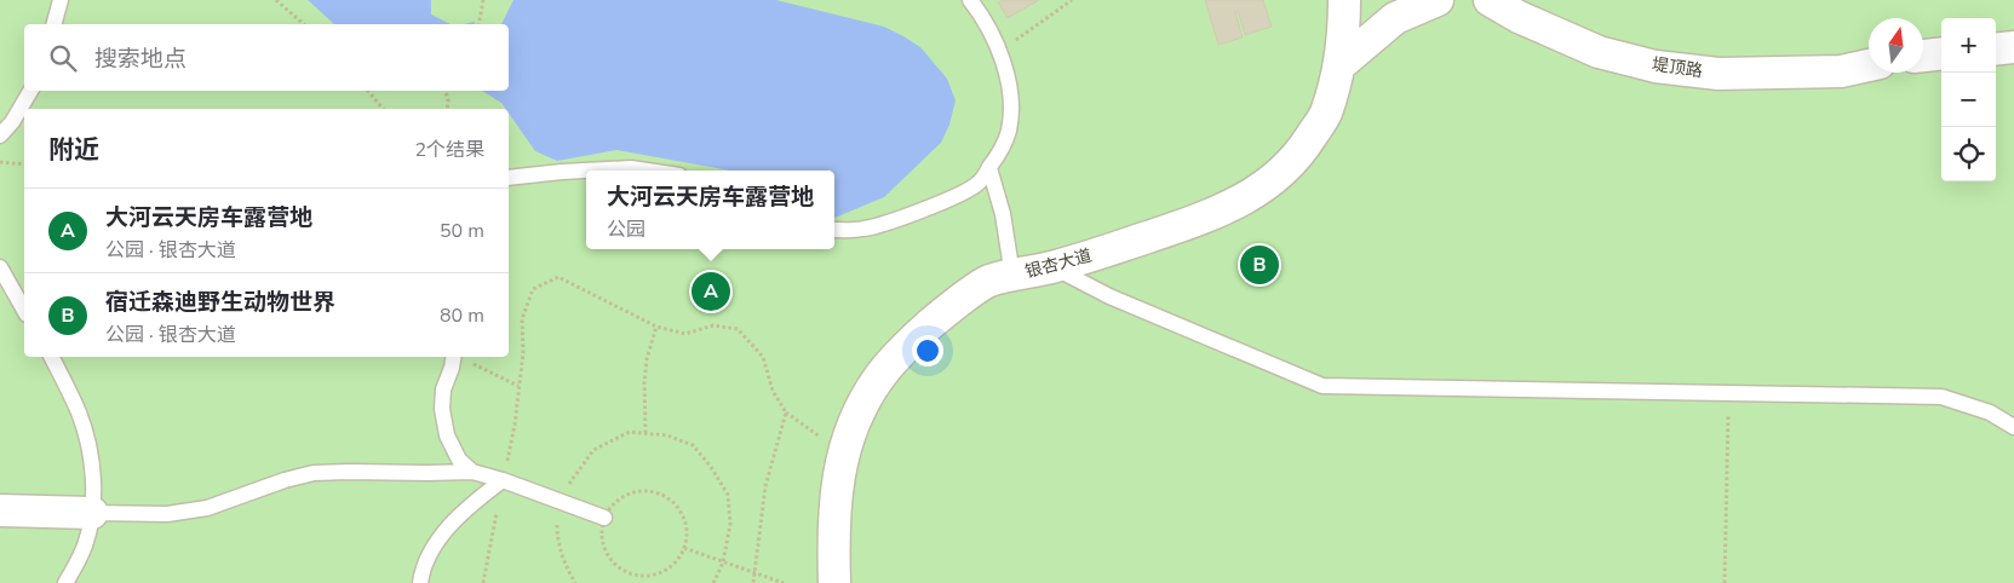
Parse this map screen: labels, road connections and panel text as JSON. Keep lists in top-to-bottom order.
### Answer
{
  "streets": {
    "street": ["堤顶路", "银杏大道"]
  },
  "north": "top",
  "page": {
    "map_buttons": ["+", "−"],
    "search": "搜索地点",
    "heading": ["附近", "2个结果"],
    "popup": ["大河云天房车露营地", "公园"],
    "list": [
      {
        "mark": "A",
        "name": "大河云天房车露营地",
        "note": "公园 · 银杏大道",
        "value": "50 m"
      },
      {
        "mark": "B",
        "name": "宿迁森迪野生动物世界",
        "note": "公园 · 银杏大道",
        "value": "80 m"
      }
    ],
    "pins": ["B", "A"]
  }
}
